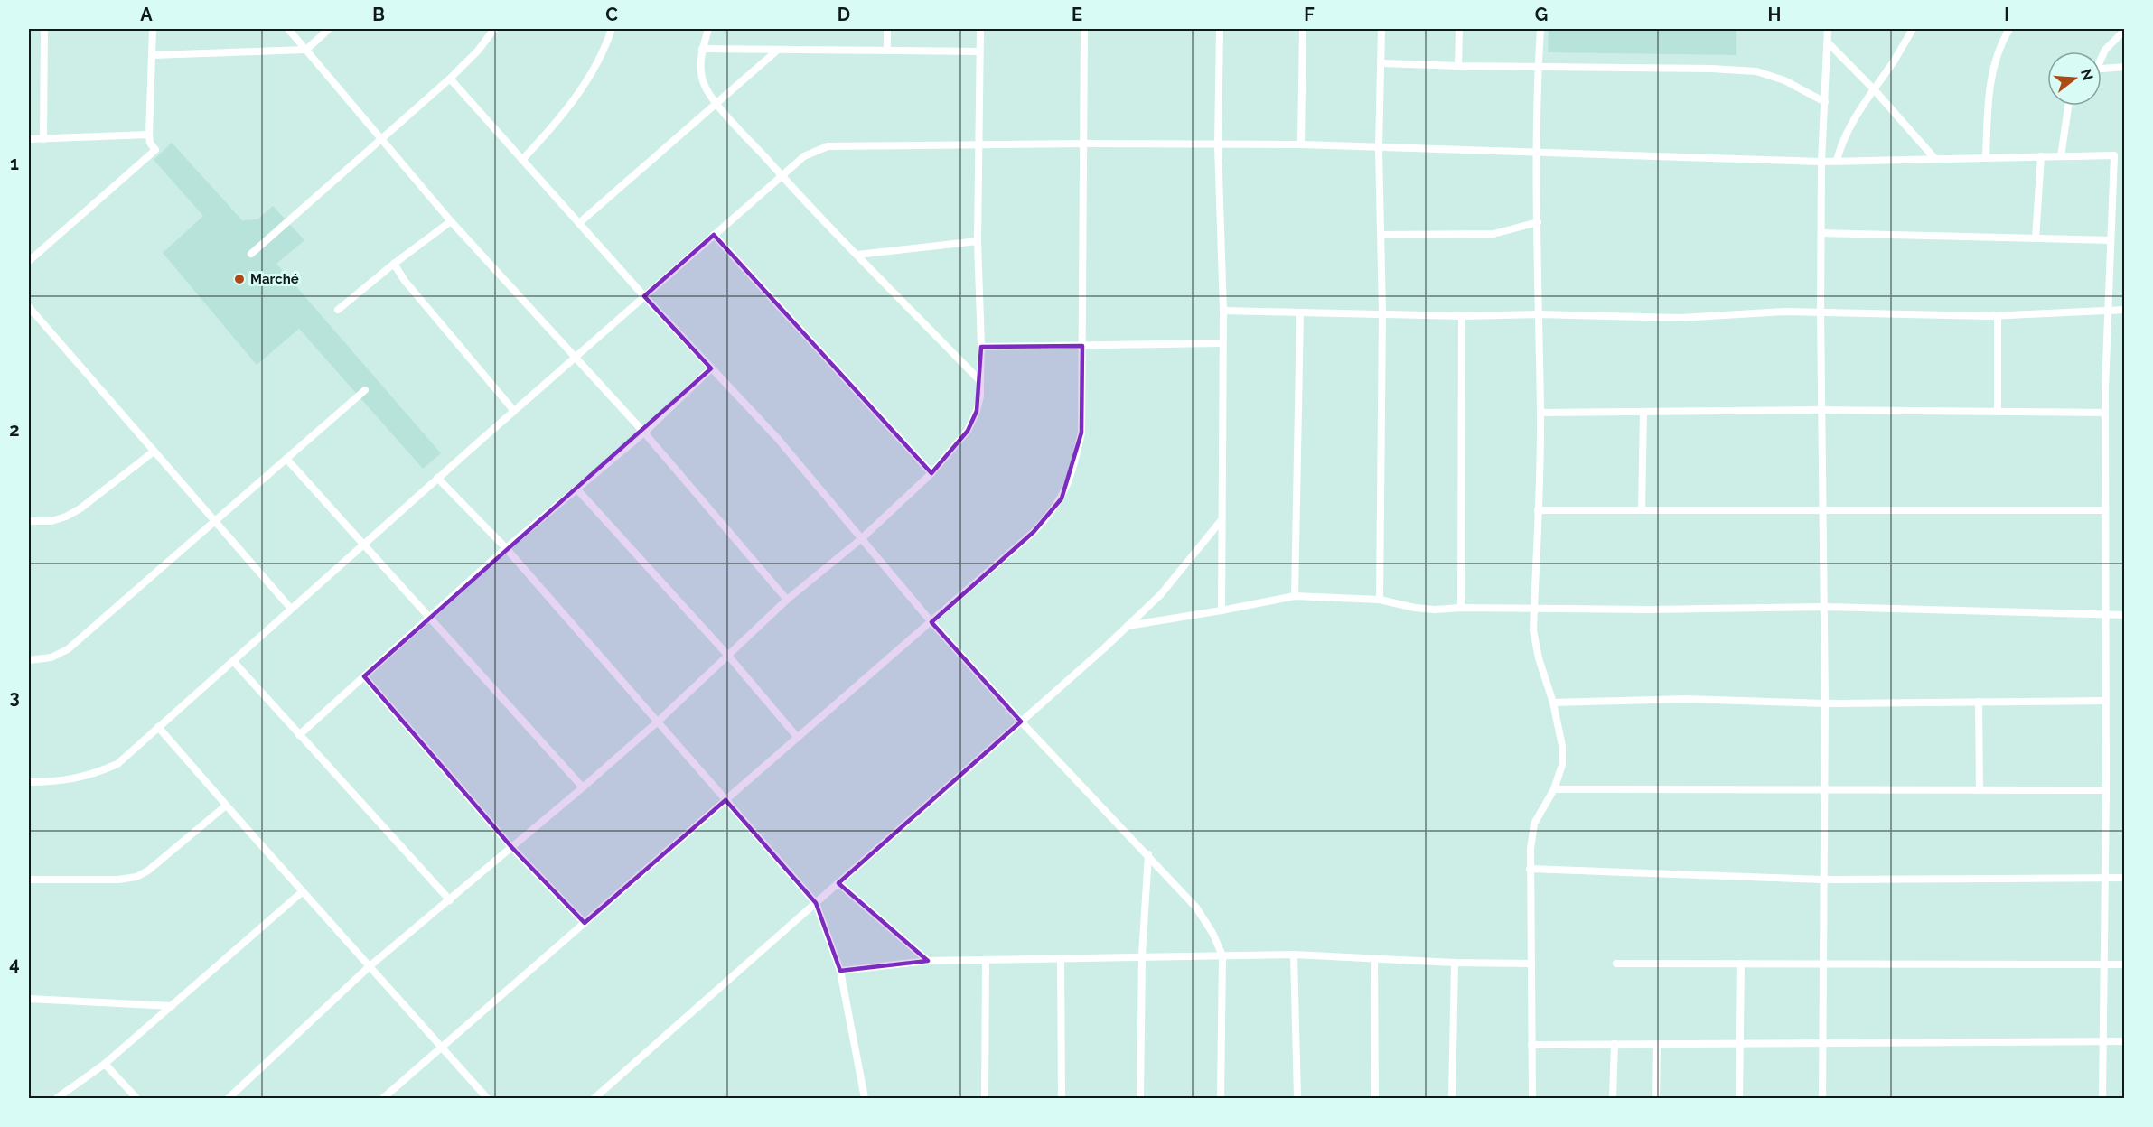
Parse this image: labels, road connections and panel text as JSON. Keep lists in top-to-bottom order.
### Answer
{
  "places": ["Marché"],
  "north": "right",
  "grid": {
    "columns": [
      "A",
      "B",
      "C",
      "D",
      "E",
      "F",
      "G",
      "H",
      "I"
    ],
    "rows": [
      "1",
      "2",
      "3",
      "4"
    ]
  }
}
